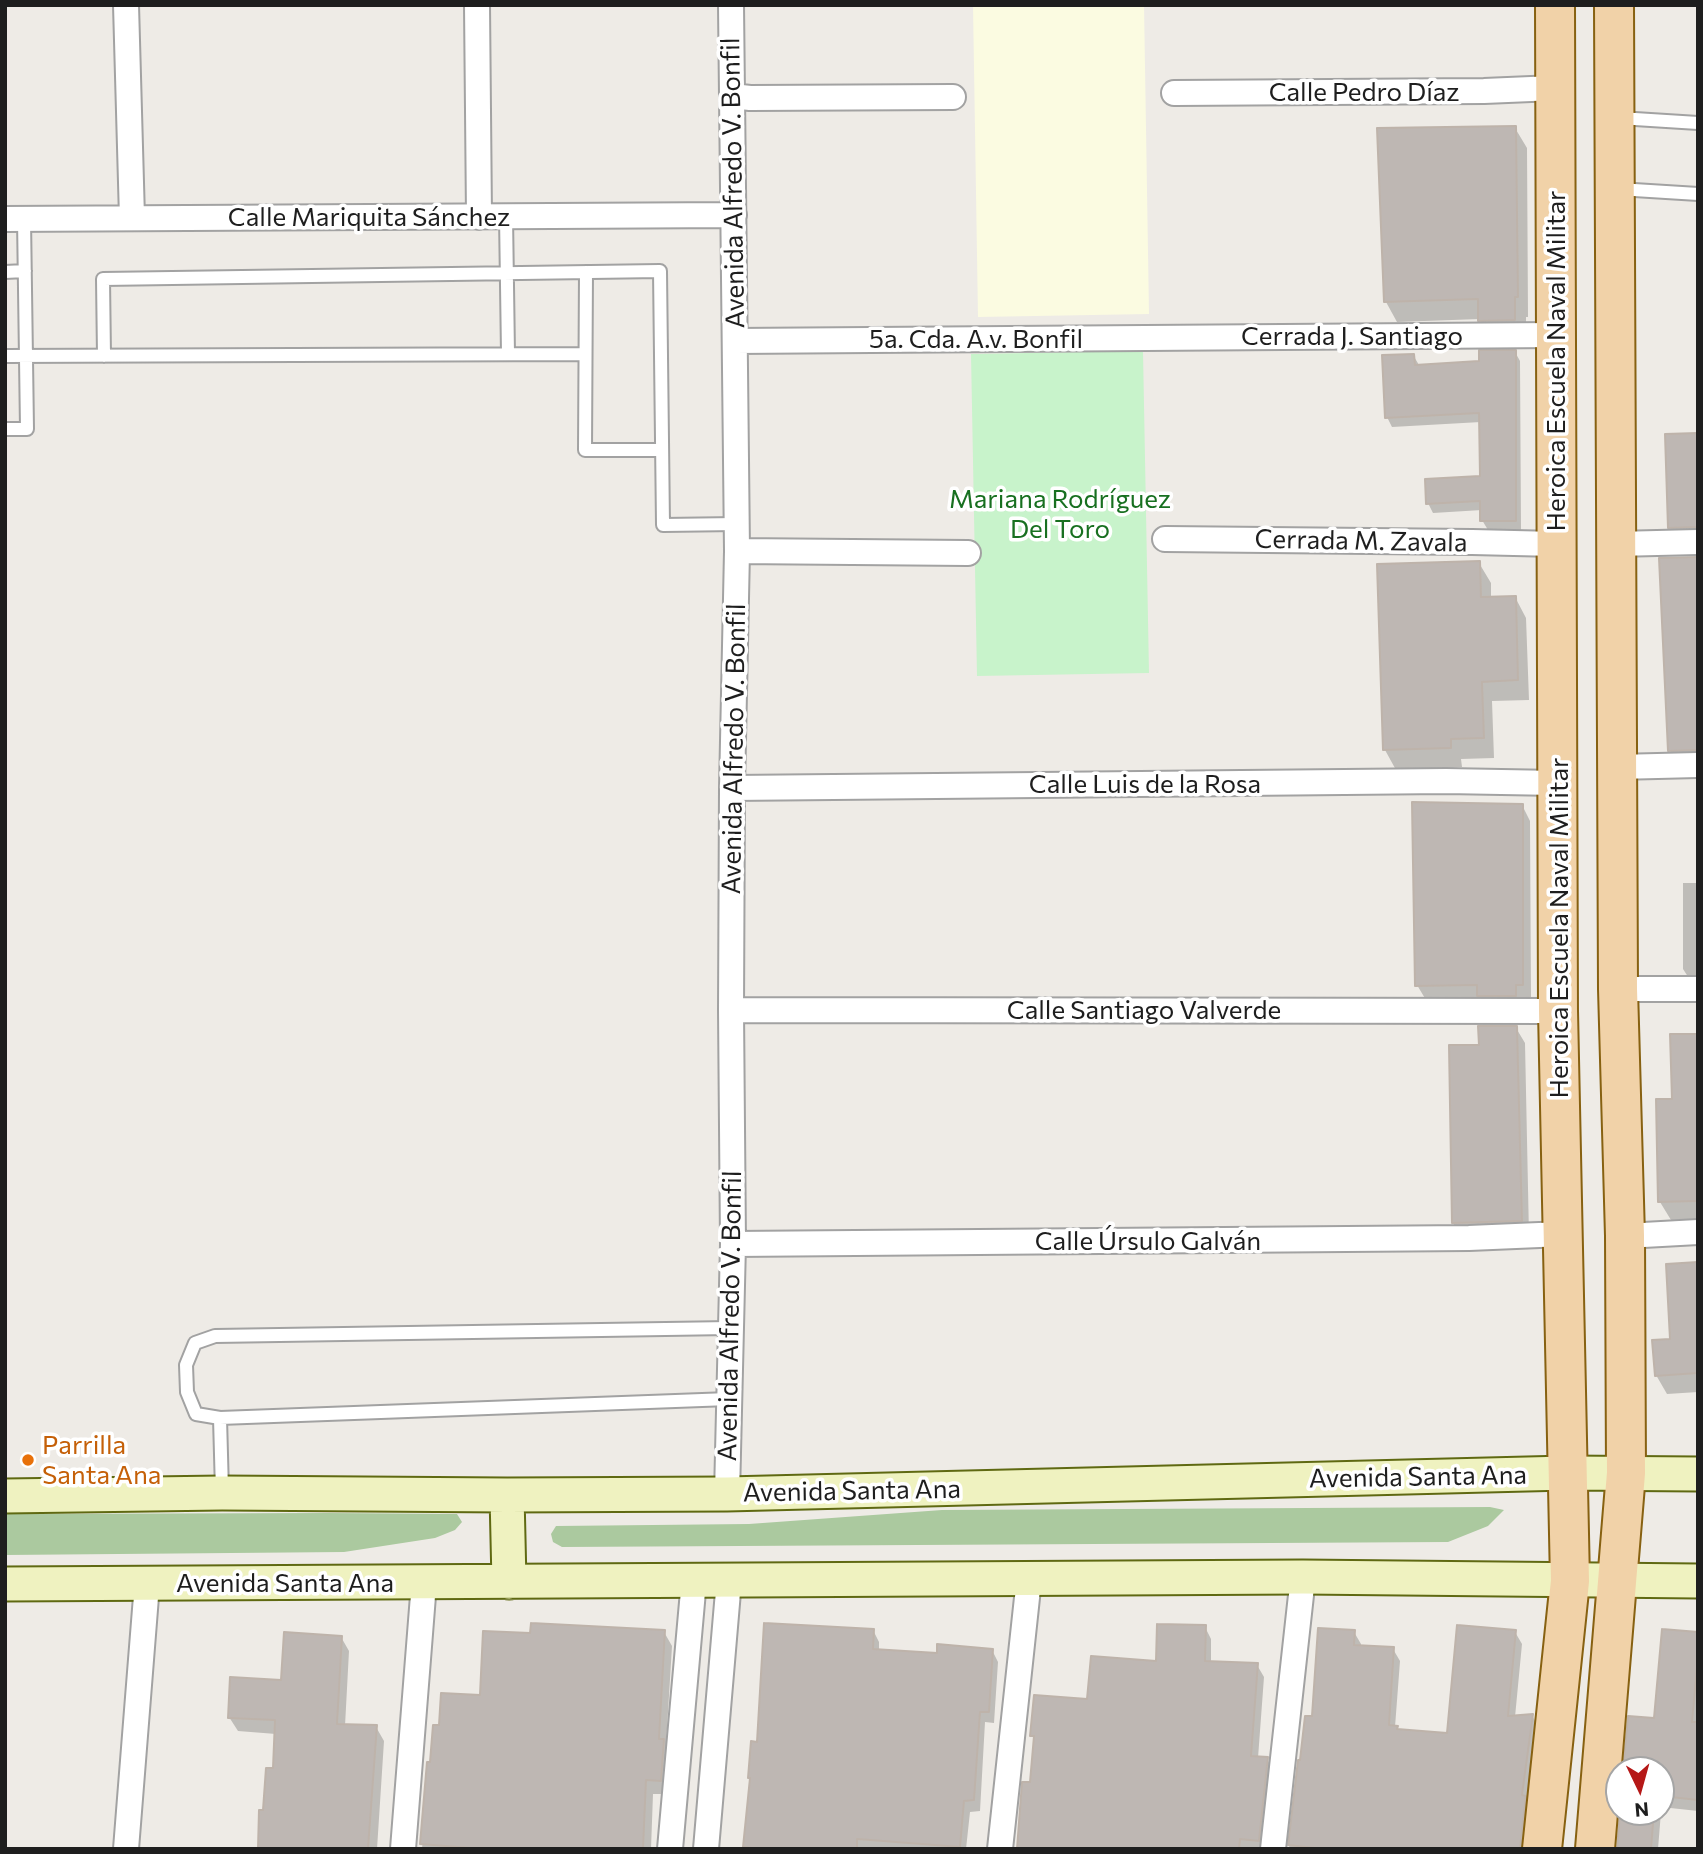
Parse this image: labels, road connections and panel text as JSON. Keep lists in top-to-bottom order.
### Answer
{
  "streets": {
    "main road": ["Heroica Escuela Naval Militar", "Avenida Santa Ana"],
    "street": [
      "Calle Pedro Díaz",
      "Avenida Alfredo V. Bonfil",
      "Calle Mariquita Sánchez",
      "Cerrada J. Santiago",
      "5a. Cda. A.v. Bonfil",
      "Cerrada M. Zavala",
      "Calle Luis de la Rosa",
      "Calle Santiago Valverde",
      "Calle Úrsulo Galván"
    ]
  },
  "crossings": [
    ["Calle Pedro Díaz", "Heroica Escuela Naval Militar"],
    ["Avenida Alfredo V. Bonfil", "Calle Mariquita Sánchez"],
    ["Avenida Alfredo V. Bonfil", "5a. Cda. A.v. Bonfil"],
    ["Avenida Alfredo V. Bonfil", "Calle Luis de la Rosa"],
    ["Avenida Alfredo V. Bonfil", "Calle Santiago Valverde"],
    ["Avenida Alfredo V. Bonfil", "Calle Úrsulo Galván"],
    ["Avenida Alfredo V. Bonfil", "Avenida Santa Ana"],
    ["Cerrada J. Santiago", "5a. Cda. A.v. Bonfil"],
    ["Cerrada J. Santiago", "Heroica Escuela Naval Militar"],
    ["Heroica Escuela Naval Militar", "Cerrada M. Zavala"],
    ["Heroica Escuela Naval Militar", "Calle Luis de la Rosa"],
    ["Heroica Escuela Naval Militar", "Calle Santiago Valverde"],
    ["Heroica Escuela Naval Militar", "Calle Úrsulo Galván"],
    ["Heroica Escuela Naval Militar", "Avenida Santa Ana"]
  ],
  "parks": ["Mariana Rodríguez Del Toro"],
  "places": ["Parrilla Santa Ana"],
  "north": "bottom"
}
